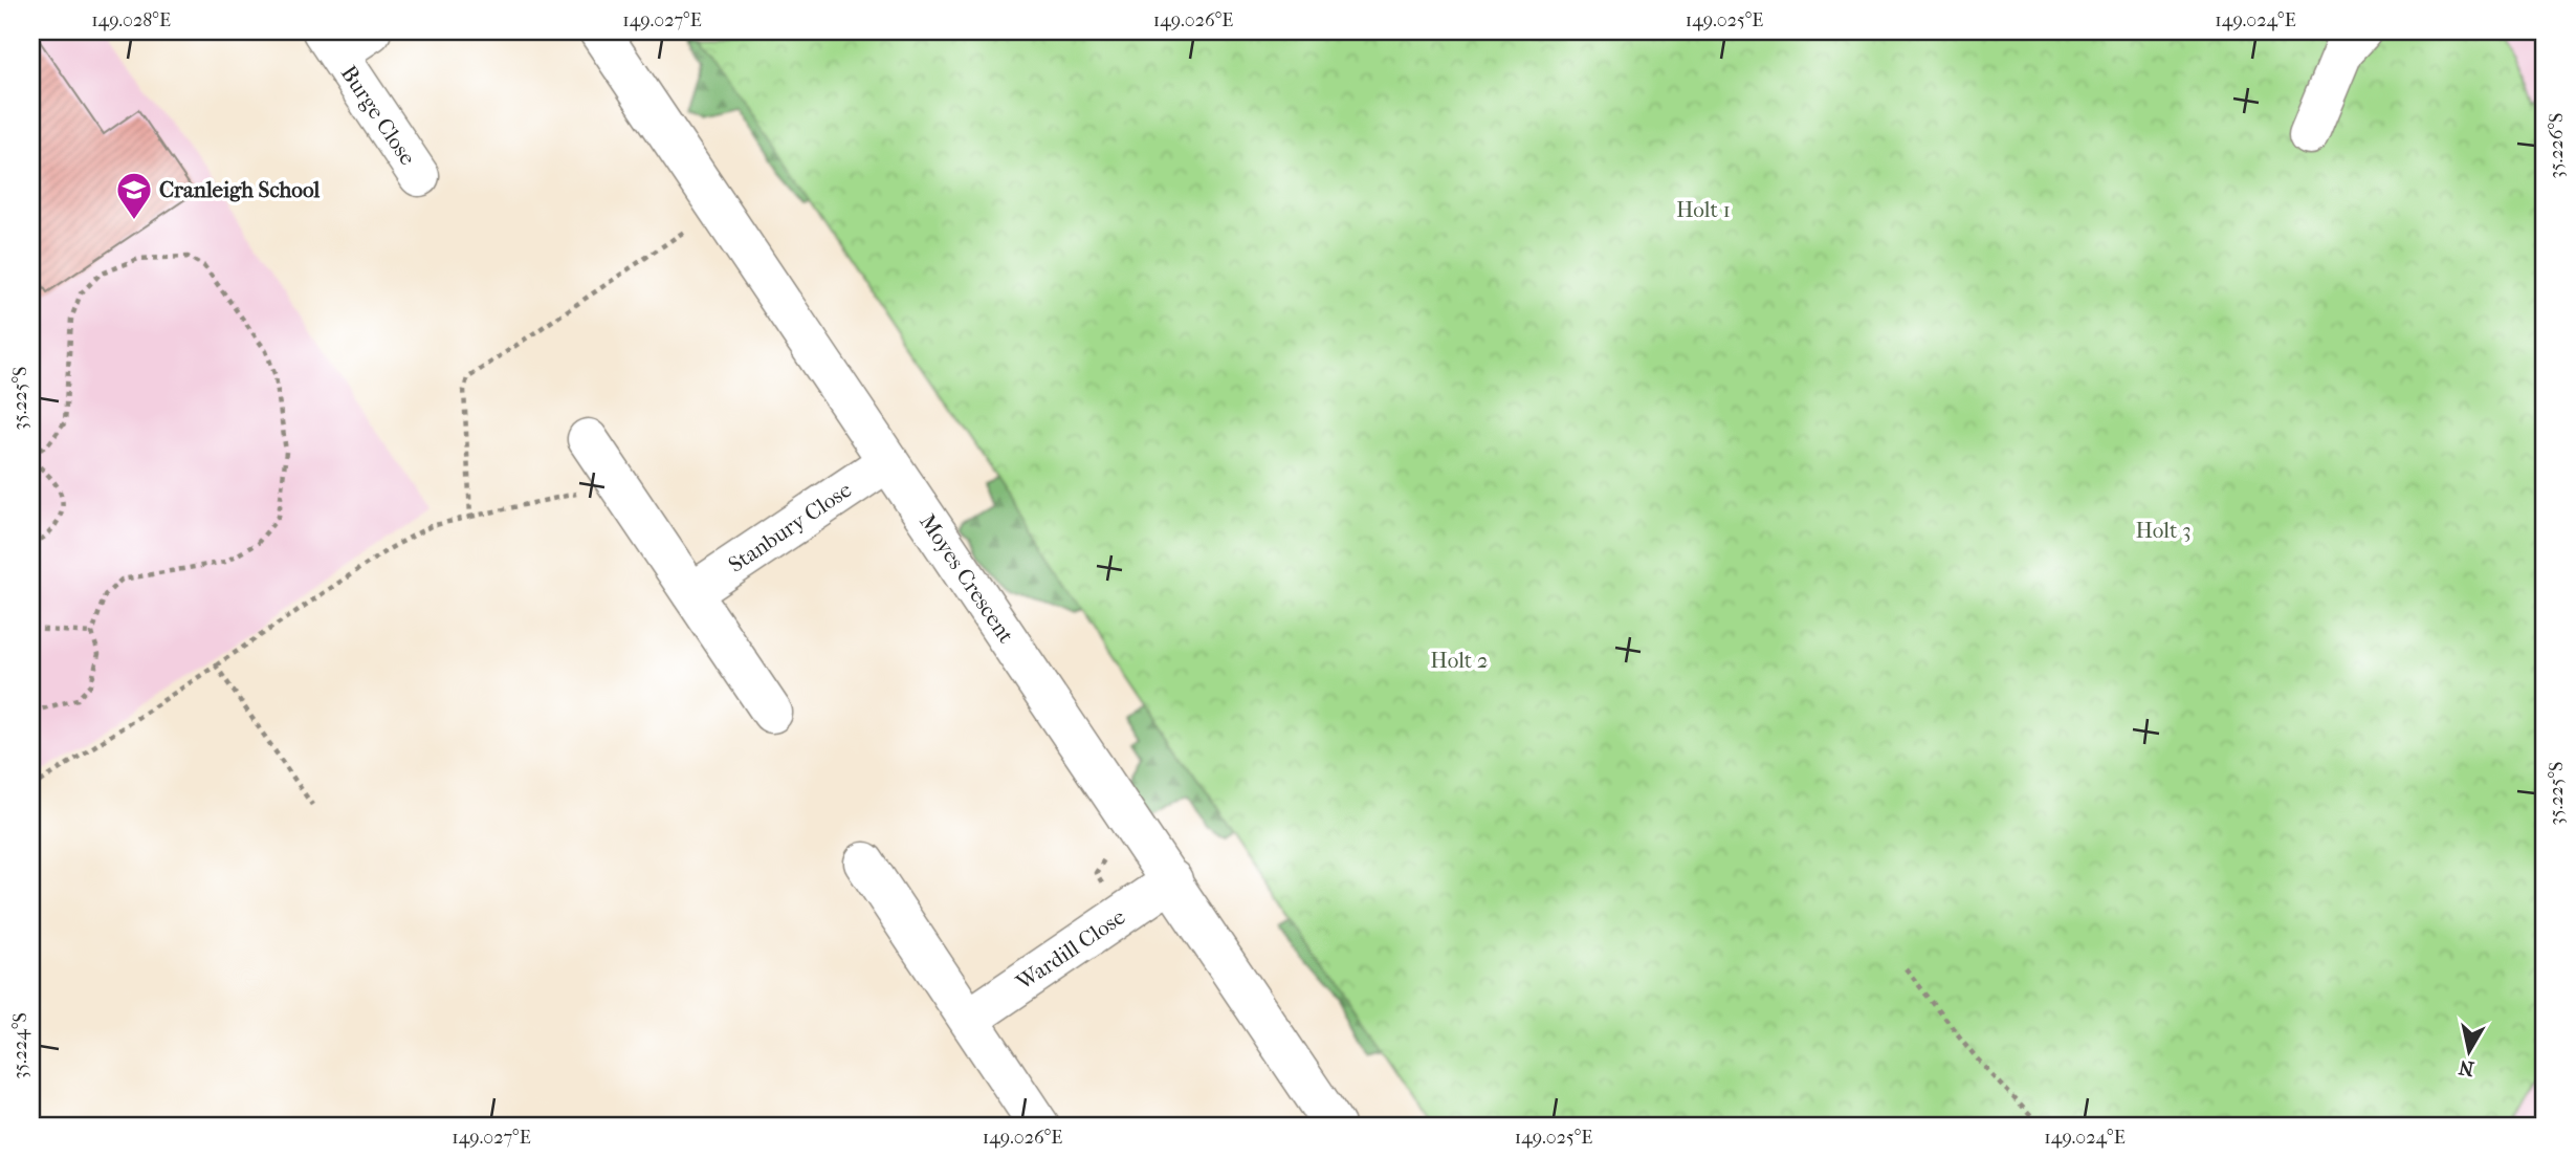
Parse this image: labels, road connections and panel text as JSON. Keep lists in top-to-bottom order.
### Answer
{
  "streets": {
    "street": [
      "Burge Close",
      "Stanbury Close",
      "Moyes Crescent",
      "Wardill Close"
    ]
  },
  "crossings": [
    ["Stanbury Close", "Moyes Crescent"],
    ["Moyes Crescent", "Wardill Close"]
  ],
  "parks": ["Holt 1", "Holt 3", "Holt 2"],
  "places": {
    "school or university": ["Cranleigh School"]
  },
  "north": "bottom",
  "coordinates": [
    "149.028°E",
    "149.027°E",
    "149.026°E",
    "149.025°E",
    "149.024°E",
    "35.226°S",
    "35.225°S",
    "35.224°S"
  ]
}
